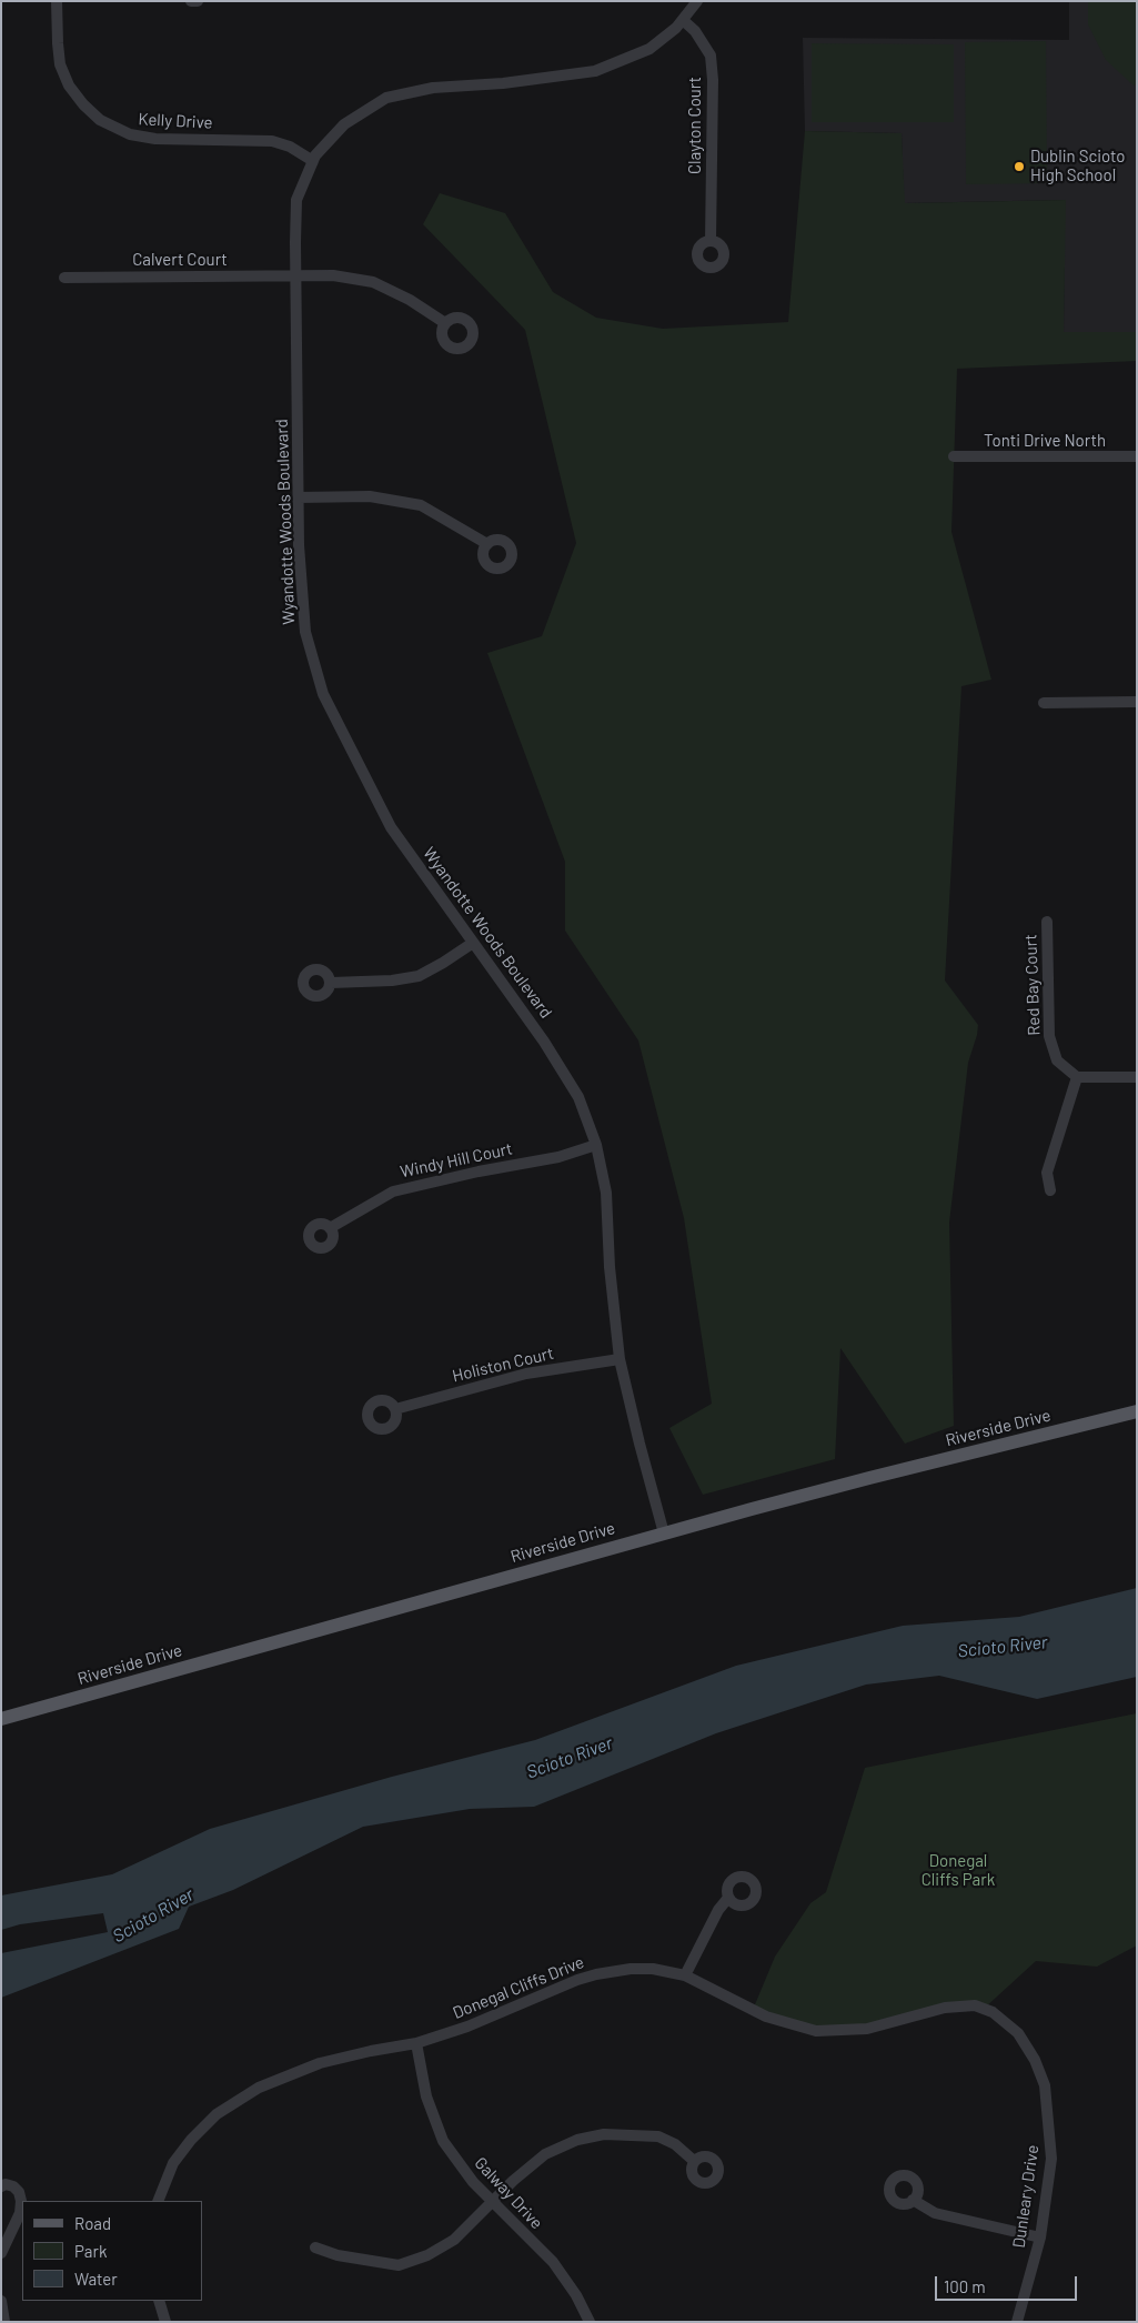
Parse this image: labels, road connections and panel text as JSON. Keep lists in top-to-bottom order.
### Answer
{
  "streets": {
    "main road": ["Riverside Drive"],
    "street": [
      "Kelly Drive",
      "Clayton Court",
      "Calvert Court",
      "Tonti Drive North",
      "Wyandotte Woods Boulevard",
      "Red Bay Court",
      "Windy Hill Court",
      "Holiston Court",
      "Donegal Cliffs Drive",
      "Galway Drive",
      "Dunleary Drive"
    ]
  },
  "crossings": [
    ["Kelly Drive", "Wyandotte Woods Boulevard"],
    ["Clayton Court", "Wyandotte Woods Boulevard"],
    ["Calvert Court", "Wyandotte Woods Boulevard"],
    ["Wyandotte Woods Boulevard", "Windy Hill Court"],
    ["Wyandotte Woods Boulevard", "Holiston Court"],
    ["Wyandotte Woods Boulevard", "Riverside Drive"],
    ["Donegal Cliffs Drive", "Galway Drive"],
    ["Donegal Cliffs Drive", "Dunleary Drive"]
  ],
  "water": ["Scioto River"],
  "parks": ["Donegal Cliffs Park"],
  "places": ["Dublin Scioto High School"],
  "legend": ["Road", "Park", "Water"],
  "scale_bar": "100 m"
}
